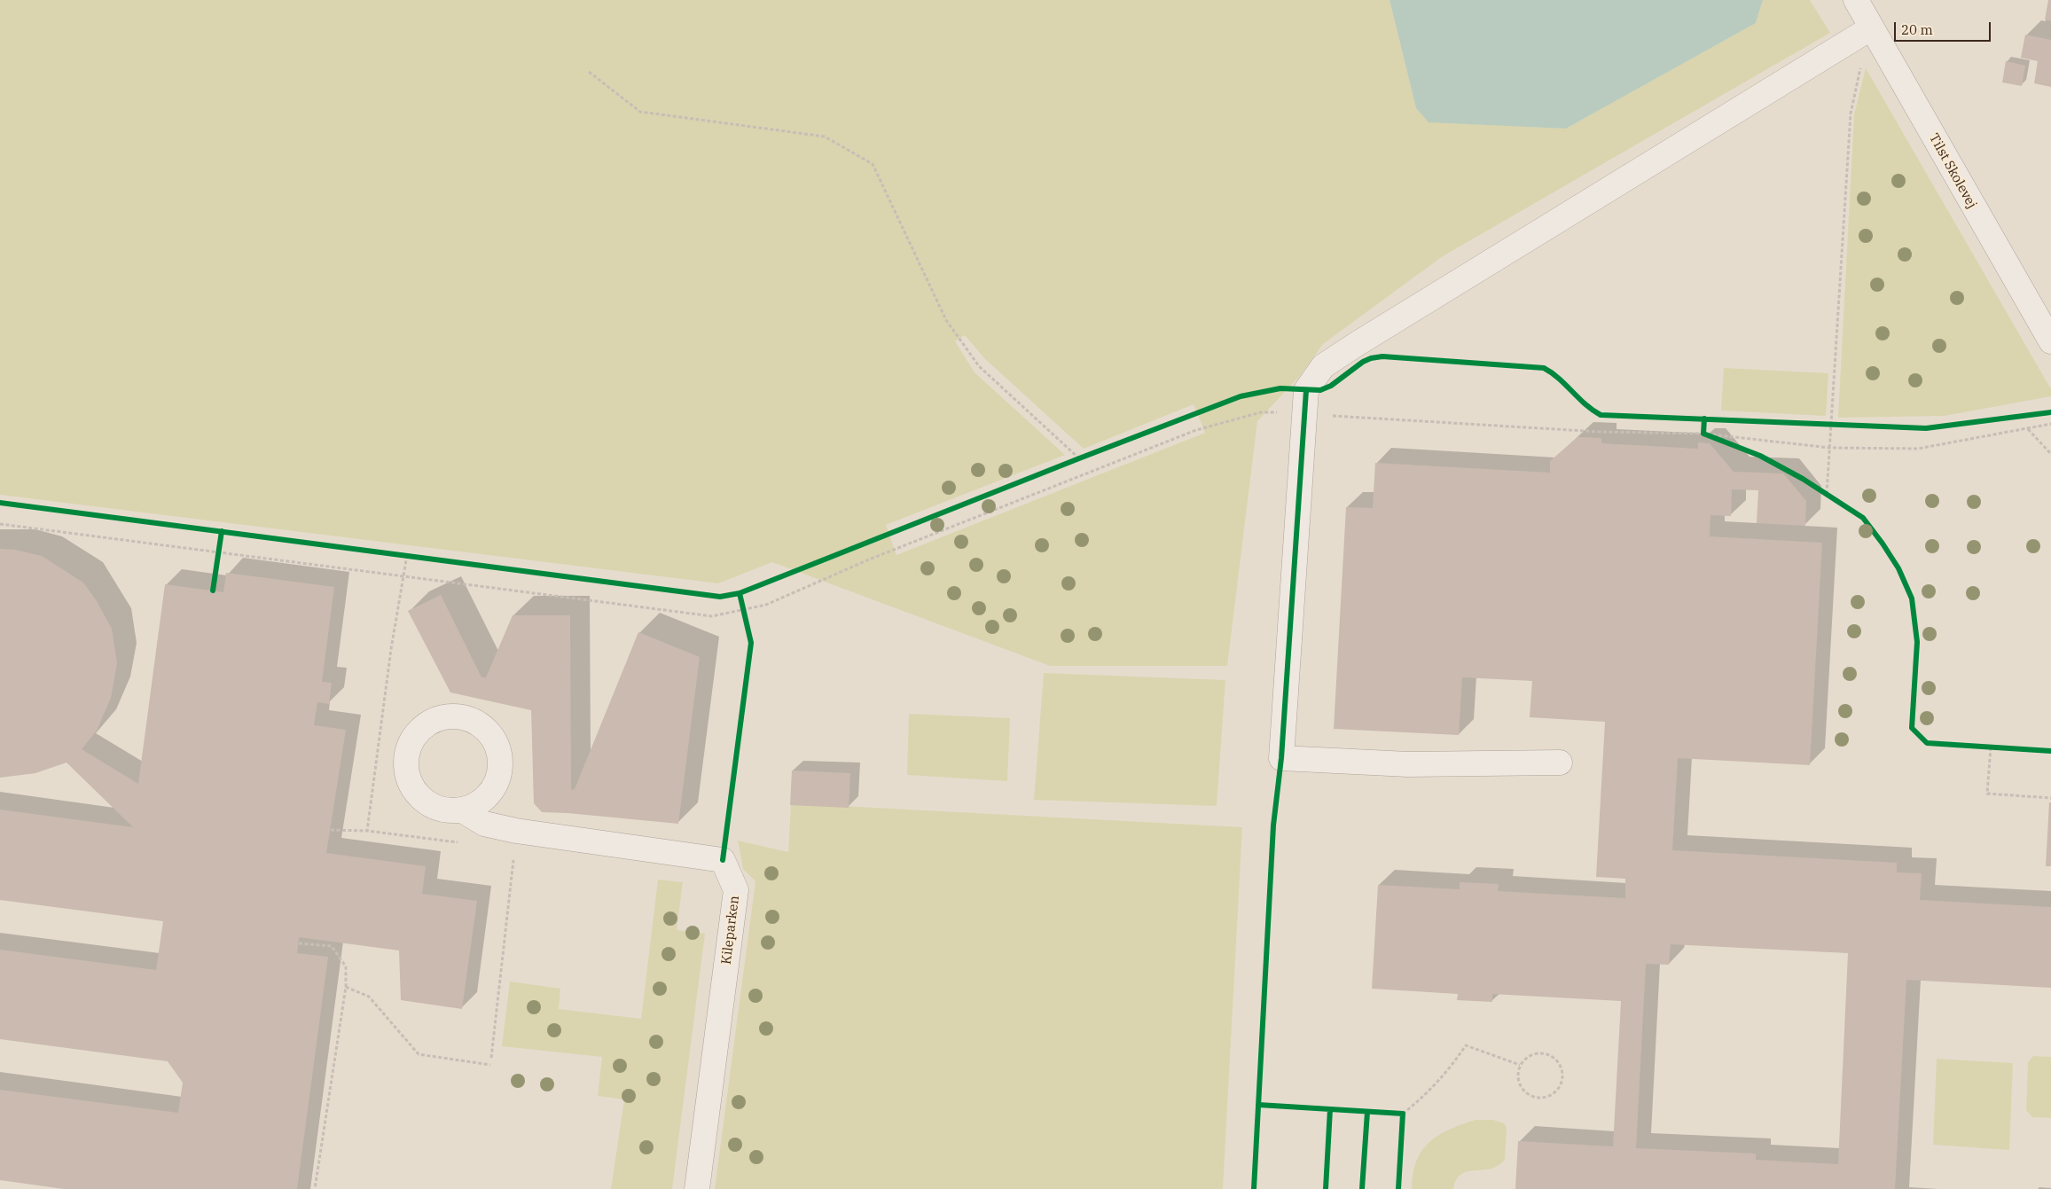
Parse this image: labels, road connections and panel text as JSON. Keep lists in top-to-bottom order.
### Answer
{
  "streets": {
    "street": ["Tilst Skolevej", "Kileparken"]
  },
  "scale_bar": "20 m"
}
